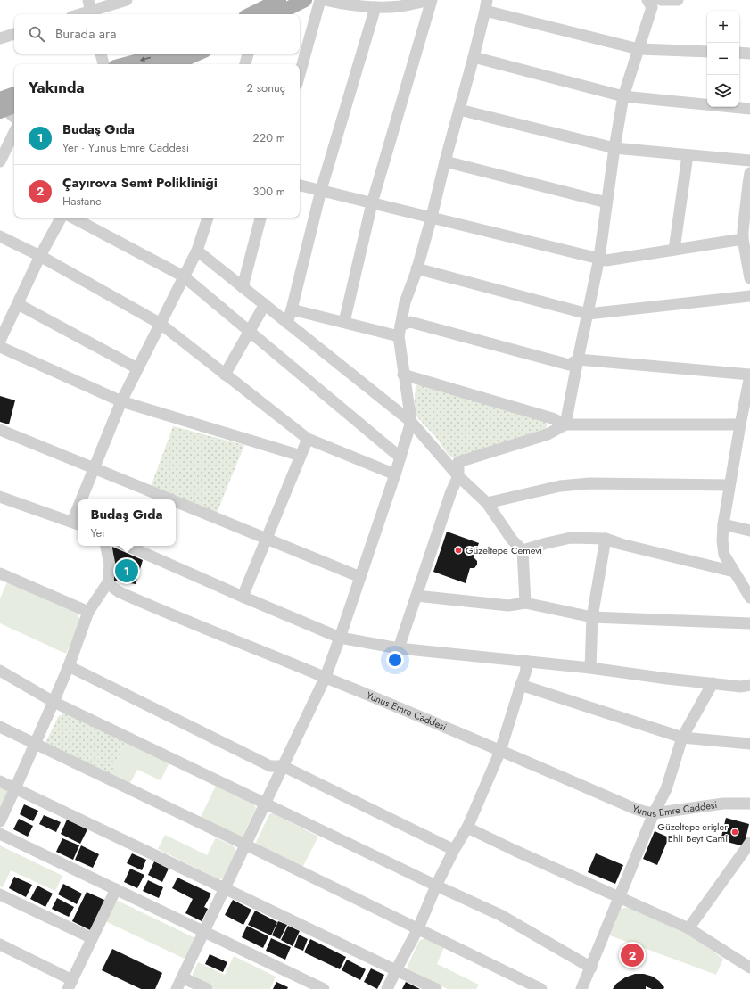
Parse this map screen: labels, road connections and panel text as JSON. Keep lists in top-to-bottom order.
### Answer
{
  "streets": {
    "street": ["Yunus Emre Caddesi"]
  },
  "places": ["Güzeltepe Cemevi", "Güzeltepe-erişler Ehli Beyt Cami"],
  "page": {
    "map_buttons": ["+", "−"],
    "search": "Burada ara",
    "heading": ["Yakında", "2 sonuç"],
    "list": [
      {
        "mark": "1",
        "name": "Budaş Gıda",
        "note": "Yer · Yunus Emre Caddesi",
        "value": "220 m"
      },
      {
        "mark": "2",
        "name": "Çayırova Semt Polikliniği",
        "note": "Hastane",
        "value": "300 m"
      }
    ],
    "popup": ["Budaş Gıda", "Yer"],
    "pins": ["1", "2"]
  }
}
